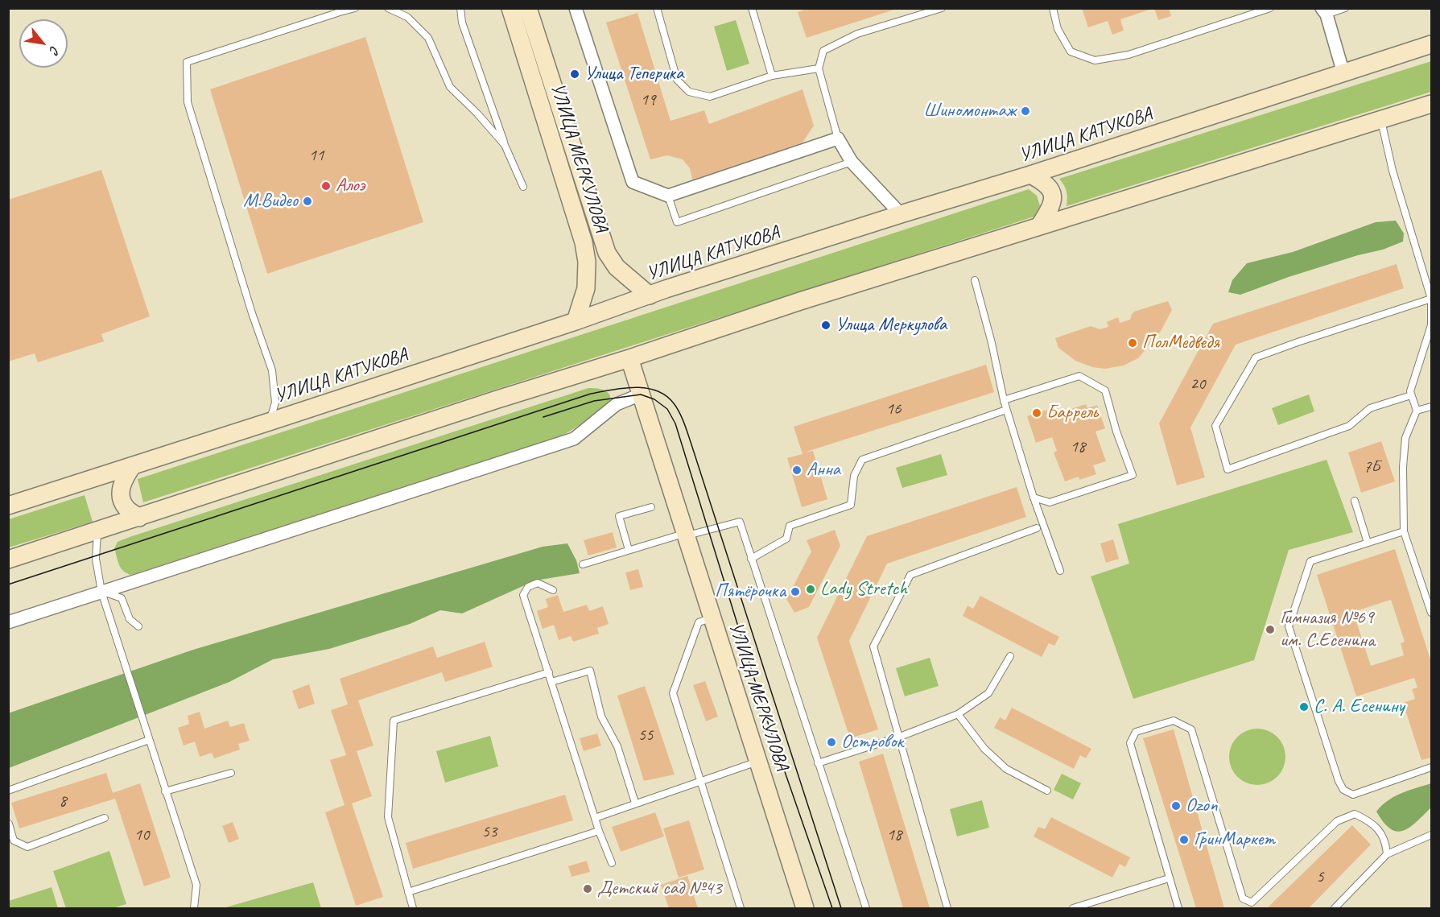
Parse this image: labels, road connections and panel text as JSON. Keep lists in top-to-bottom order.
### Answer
{
  "streets": {
    "main road": ["УЛИЦА КАТУКОВА", "УЛИЦА МЕРКУЛОВА"]
  },
  "crossings": [
    ["УЛИЦА КАТУКОВА", "УЛИЦА МЕРКУЛОВА"]
  ],
  "places": [
    "Улица Теперика",
    "Шиномонтаж",
    "Алоэ",
    "М.Видео",
    "Улица Меркулова",
    "ПолМедведя",
    "Баррель",
    "Анна",
    "Lady Stretch",
    "Пятёрочка",
    "Гимназия №69 им. С.Есенина",
    "С. А. Есенину",
    "Островок",
    "Ozon",
    "ГринМаркет",
    "Детский сад №43"
  ],
  "house_numbers": [
    "19",
    "11",
    "20",
    "16",
    "18",
    "7Б",
    "55",
    "8",
    "53",
    "10",
    "18",
    "5"
  ],
  "north": "bottom right"
}
